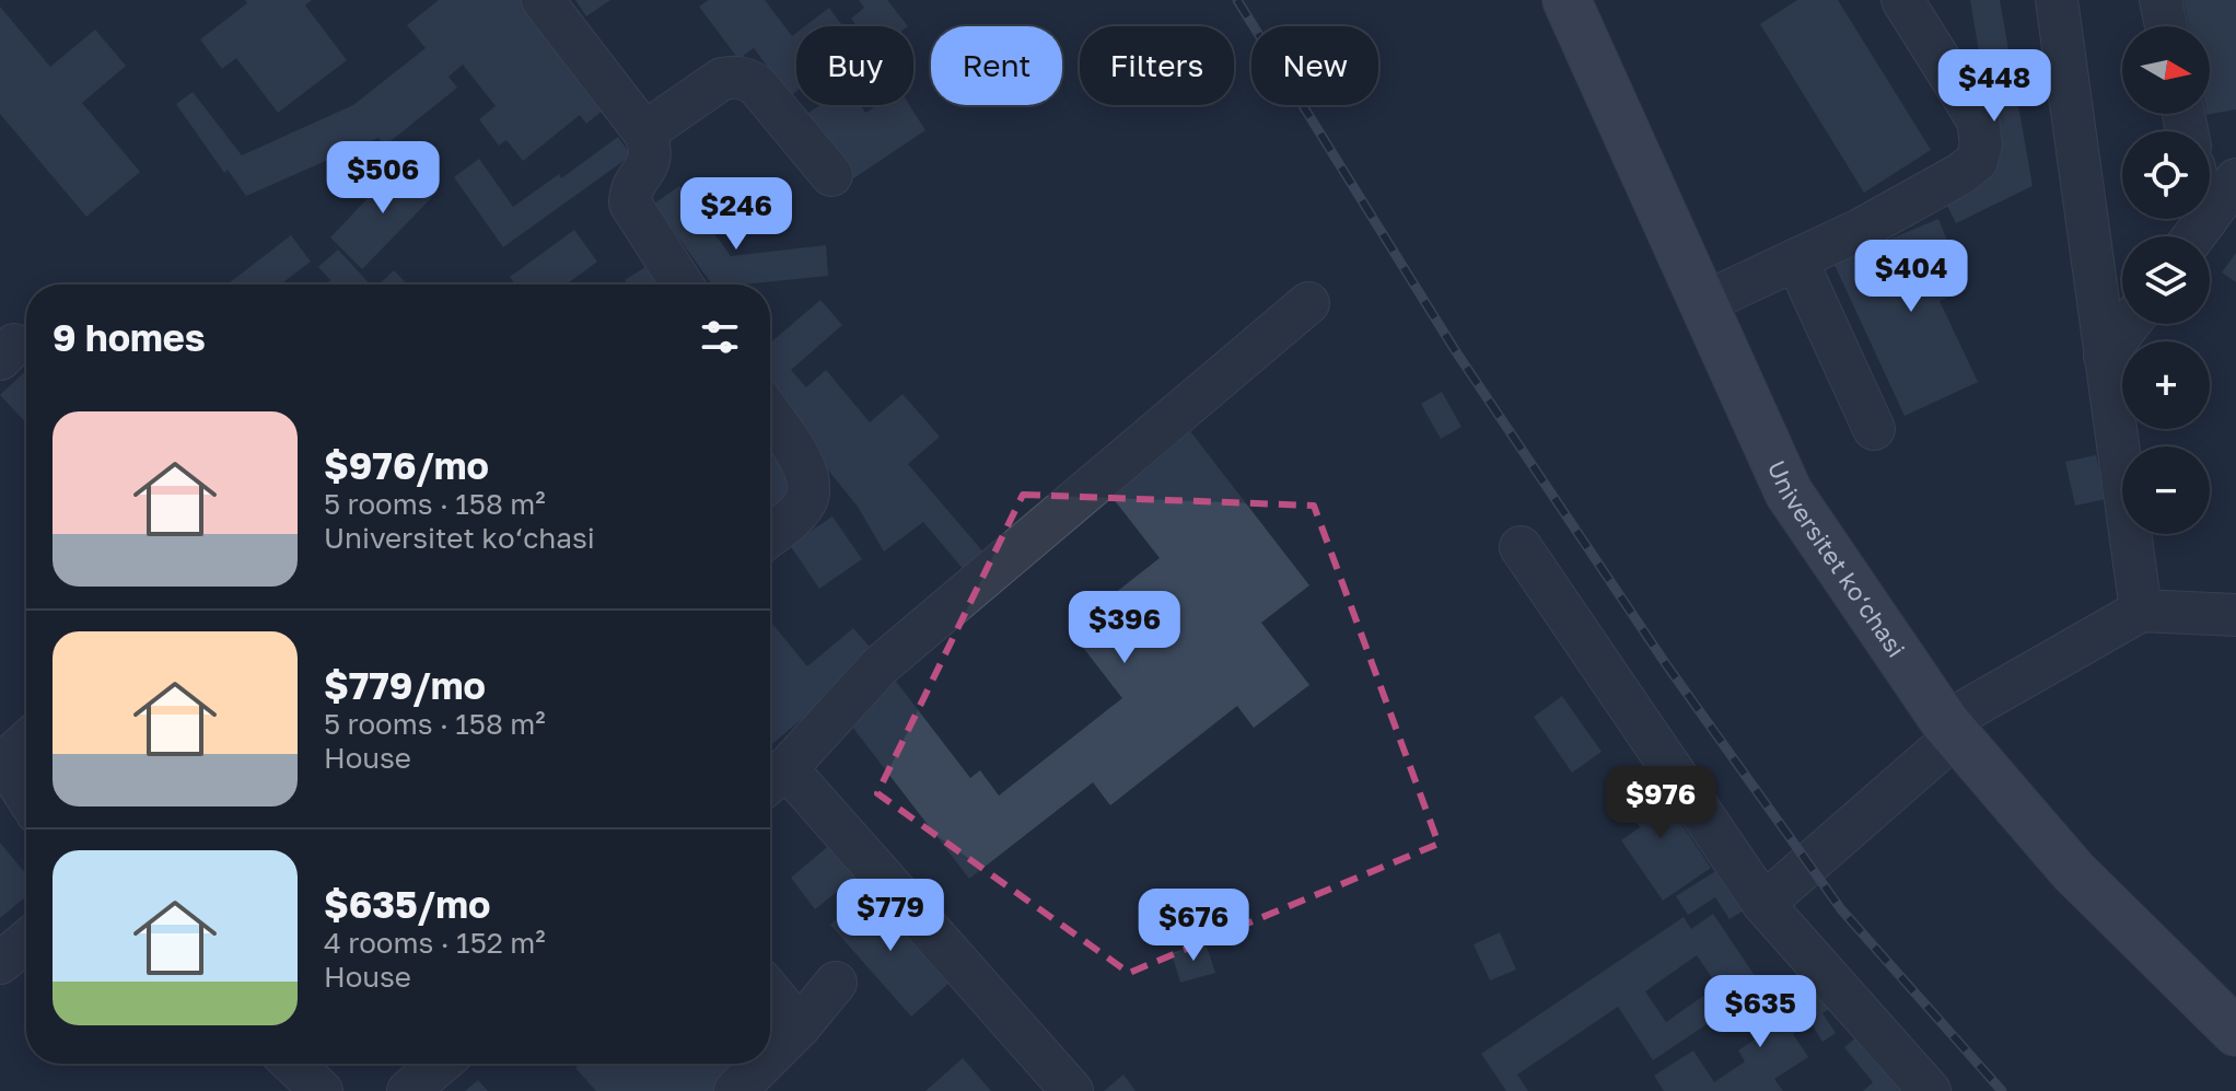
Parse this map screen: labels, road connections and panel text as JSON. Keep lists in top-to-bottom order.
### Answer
{
  "streets": {
    "main road": ["Universitet kо‘chasi"]
  },
  "north": "right",
  "page": {
    "map_buttons": ["+", "−"],
    "chip": [
      "Buy",
      "Rent",
      "Filters",
      "New"
    ],
    "price": [
      "$448",
      "$506",
      "$246",
      "$404",
      "$396",
      "$976",
      "$779",
      "$676",
      "$635"
    ],
    "heading": "9 homes",
    "list": [
      {
        "name": "$976/mo",
        "note": "5 rooms · 158 m² · Universitet kо‘chasi"
      },
      {
        "name": "$779/mo",
        "note": "5 rooms · 158 m² · House"
      },
      {
        "name": "$635/mo",
        "note": "4 rooms · 152 m² · House"
      }
    ]
  }
}
